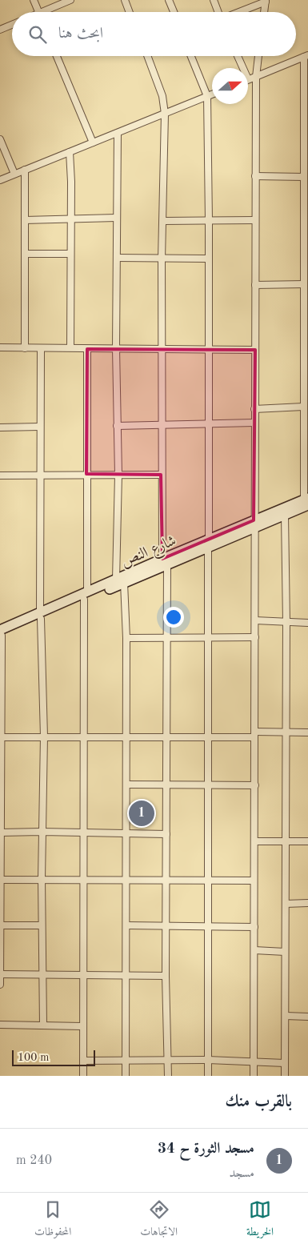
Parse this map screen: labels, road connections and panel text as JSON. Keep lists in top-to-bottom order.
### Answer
{
  "streets": {
    "main road": ["شارع النص"]
  },
  "scale_bar": "100 m",
  "north": "right",
  "page": {
    "search": "ابحث هنا",
    "pins": "1",
    "scale": "100 m",
    "heading": "بالقرب منك",
    "list": [
      {
        "mark": "1",
        "name": "مسجد الثورة ح 34",
        "note": "مسجد",
        "value": "240 m"
      }
    ],
    "nav": ["الخريطة", "الاتجاهات", "المحفوظات"]
  }
}
